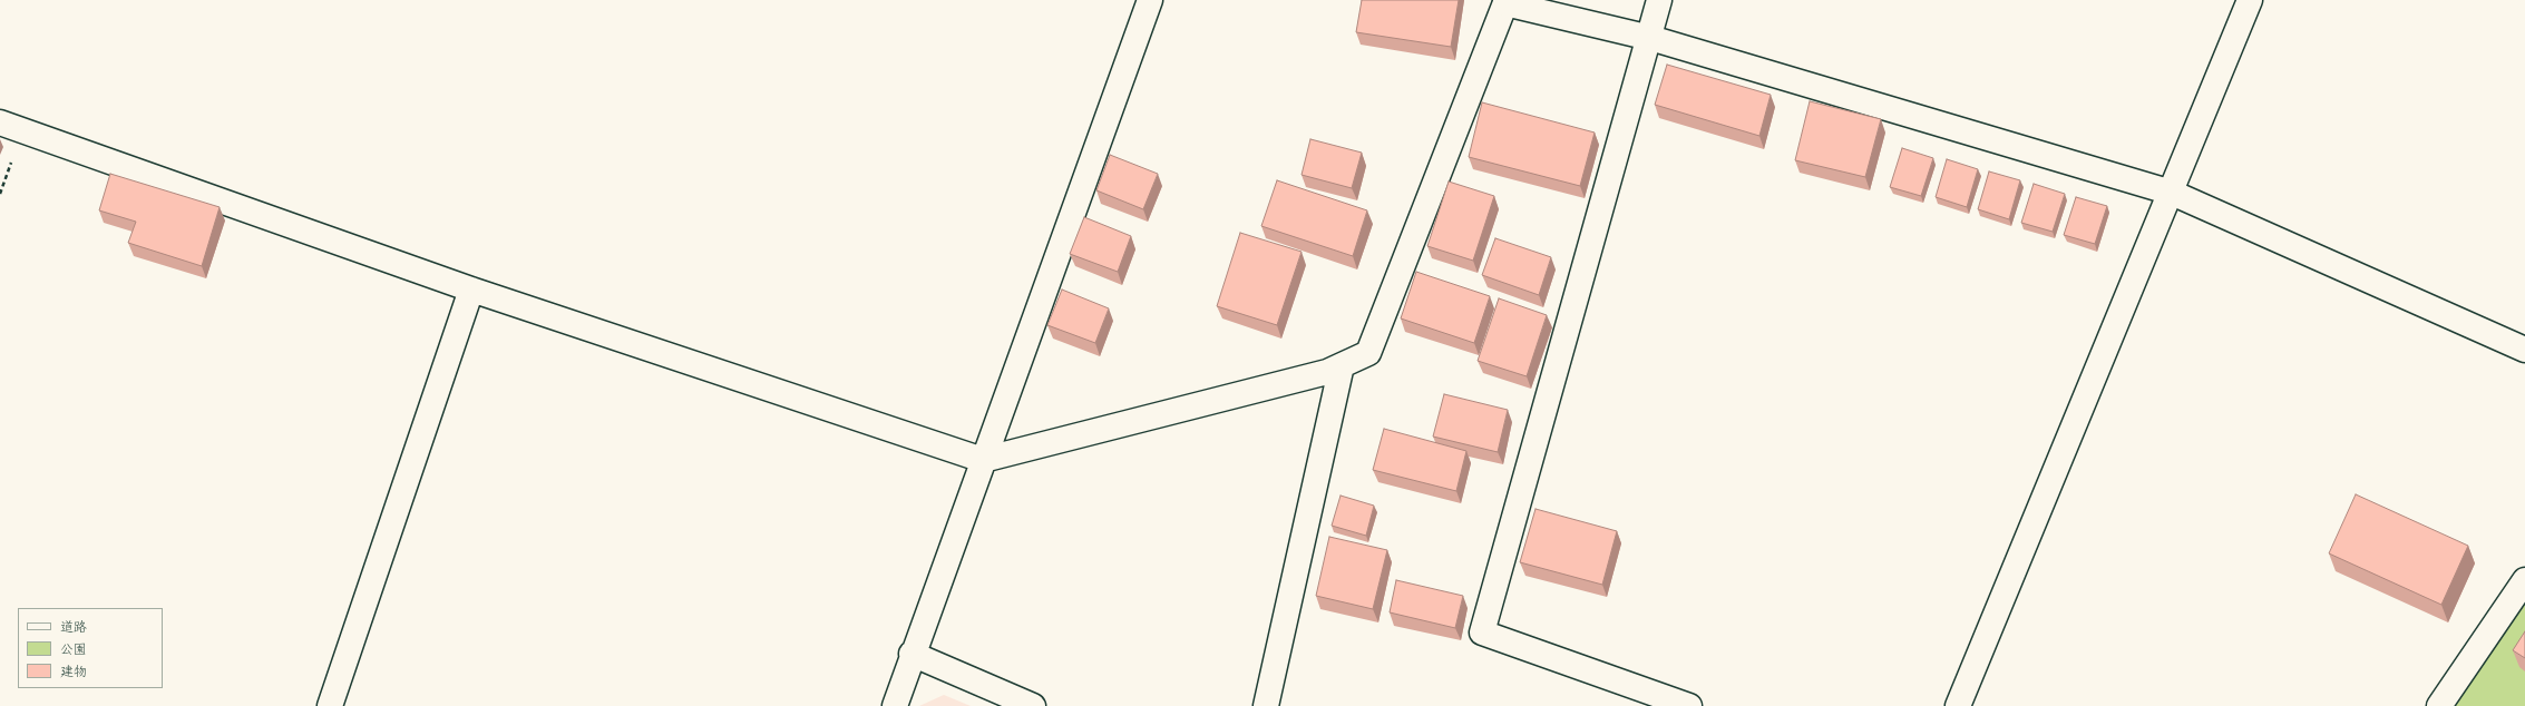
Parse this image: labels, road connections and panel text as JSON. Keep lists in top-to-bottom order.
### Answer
{
  "legend": ["道路", "公園", "建物"]
}
